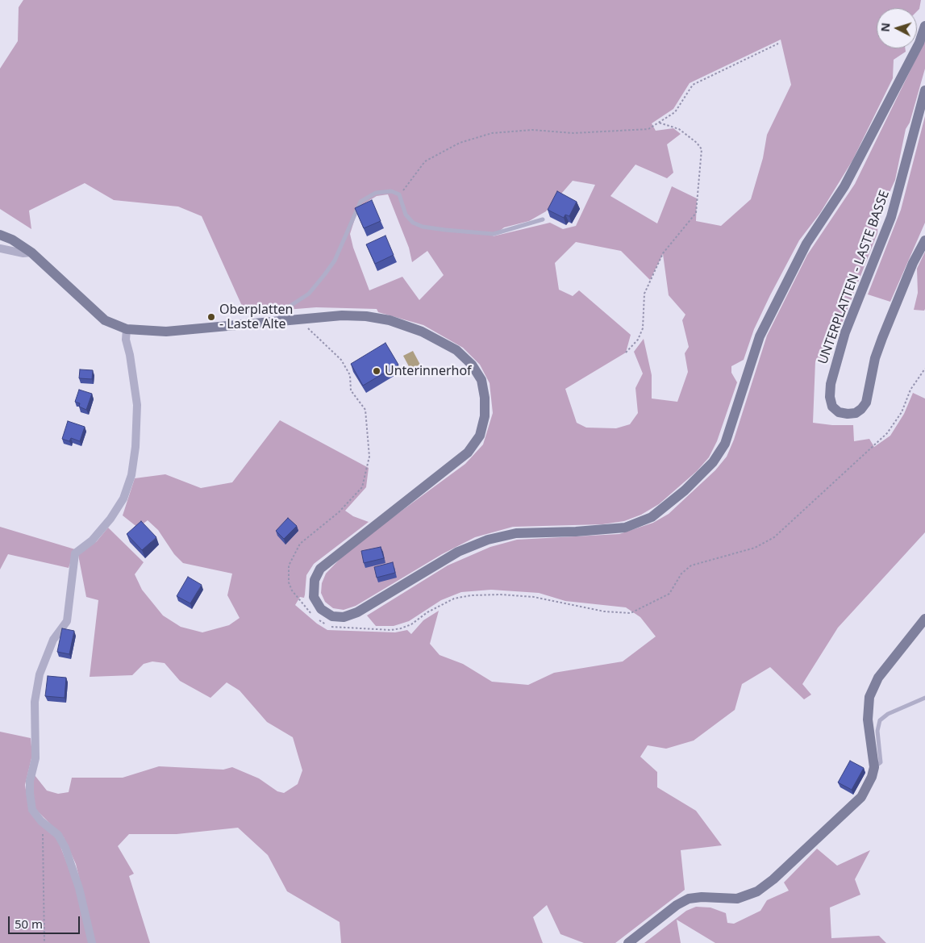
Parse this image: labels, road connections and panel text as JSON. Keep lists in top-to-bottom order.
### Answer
{
  "streets": {
    "main road": ["UNTERPLATTEN - LASTE BASSE"]
  },
  "places": ["Oberplatten - Laste Alte", "Unterinnerhof"],
  "scale_bar": "50 m",
  "north": "left"
}
